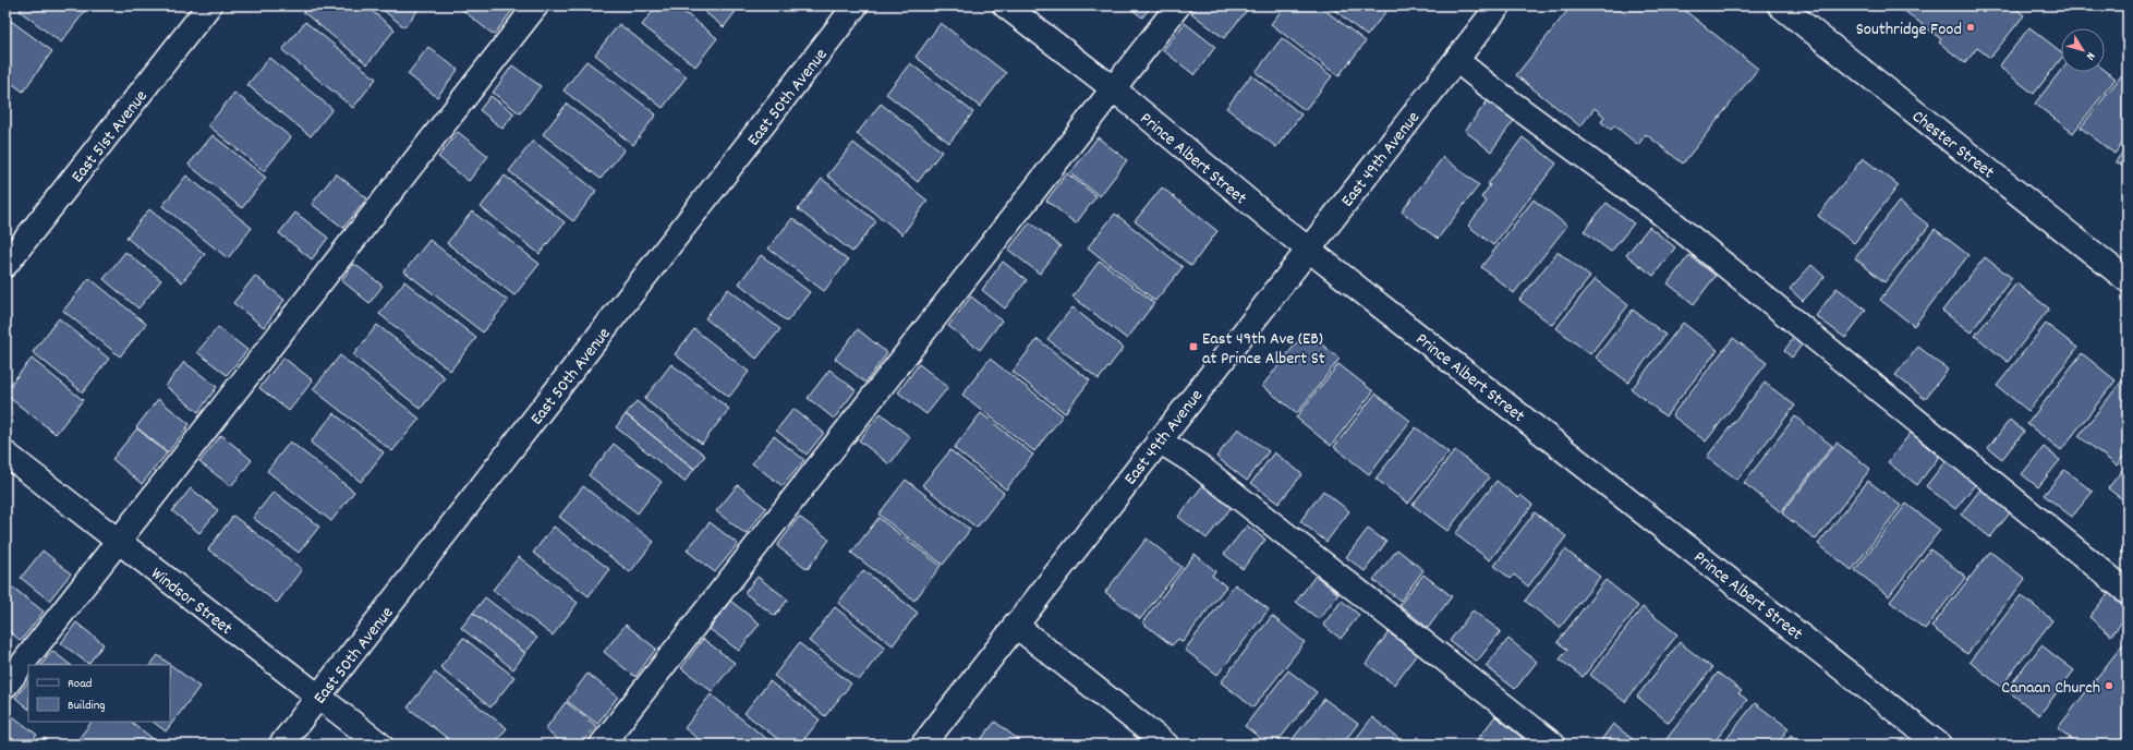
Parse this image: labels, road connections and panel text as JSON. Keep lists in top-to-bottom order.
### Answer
{
  "streets": {
    "street": [
      "East 50th Avenue",
      "East 51st Avenue",
      "Chester Street",
      "Prince Albert Street",
      "East 49th Avenue",
      "Windsor Street"
    ]
  },
  "crossings": [
    ["East 50th Avenue", "Windsor Street"],
    ["Prince Albert Street", "East 49th Avenue"]
  ],
  "places": {
    "other": ["Southridge Food", "Canaan Church"],
    "transit": ["East 49th Ave (EB) at Prince Albert St"]
  },
  "legend": ["Road", "Building"],
  "north": "bottom right"
}
